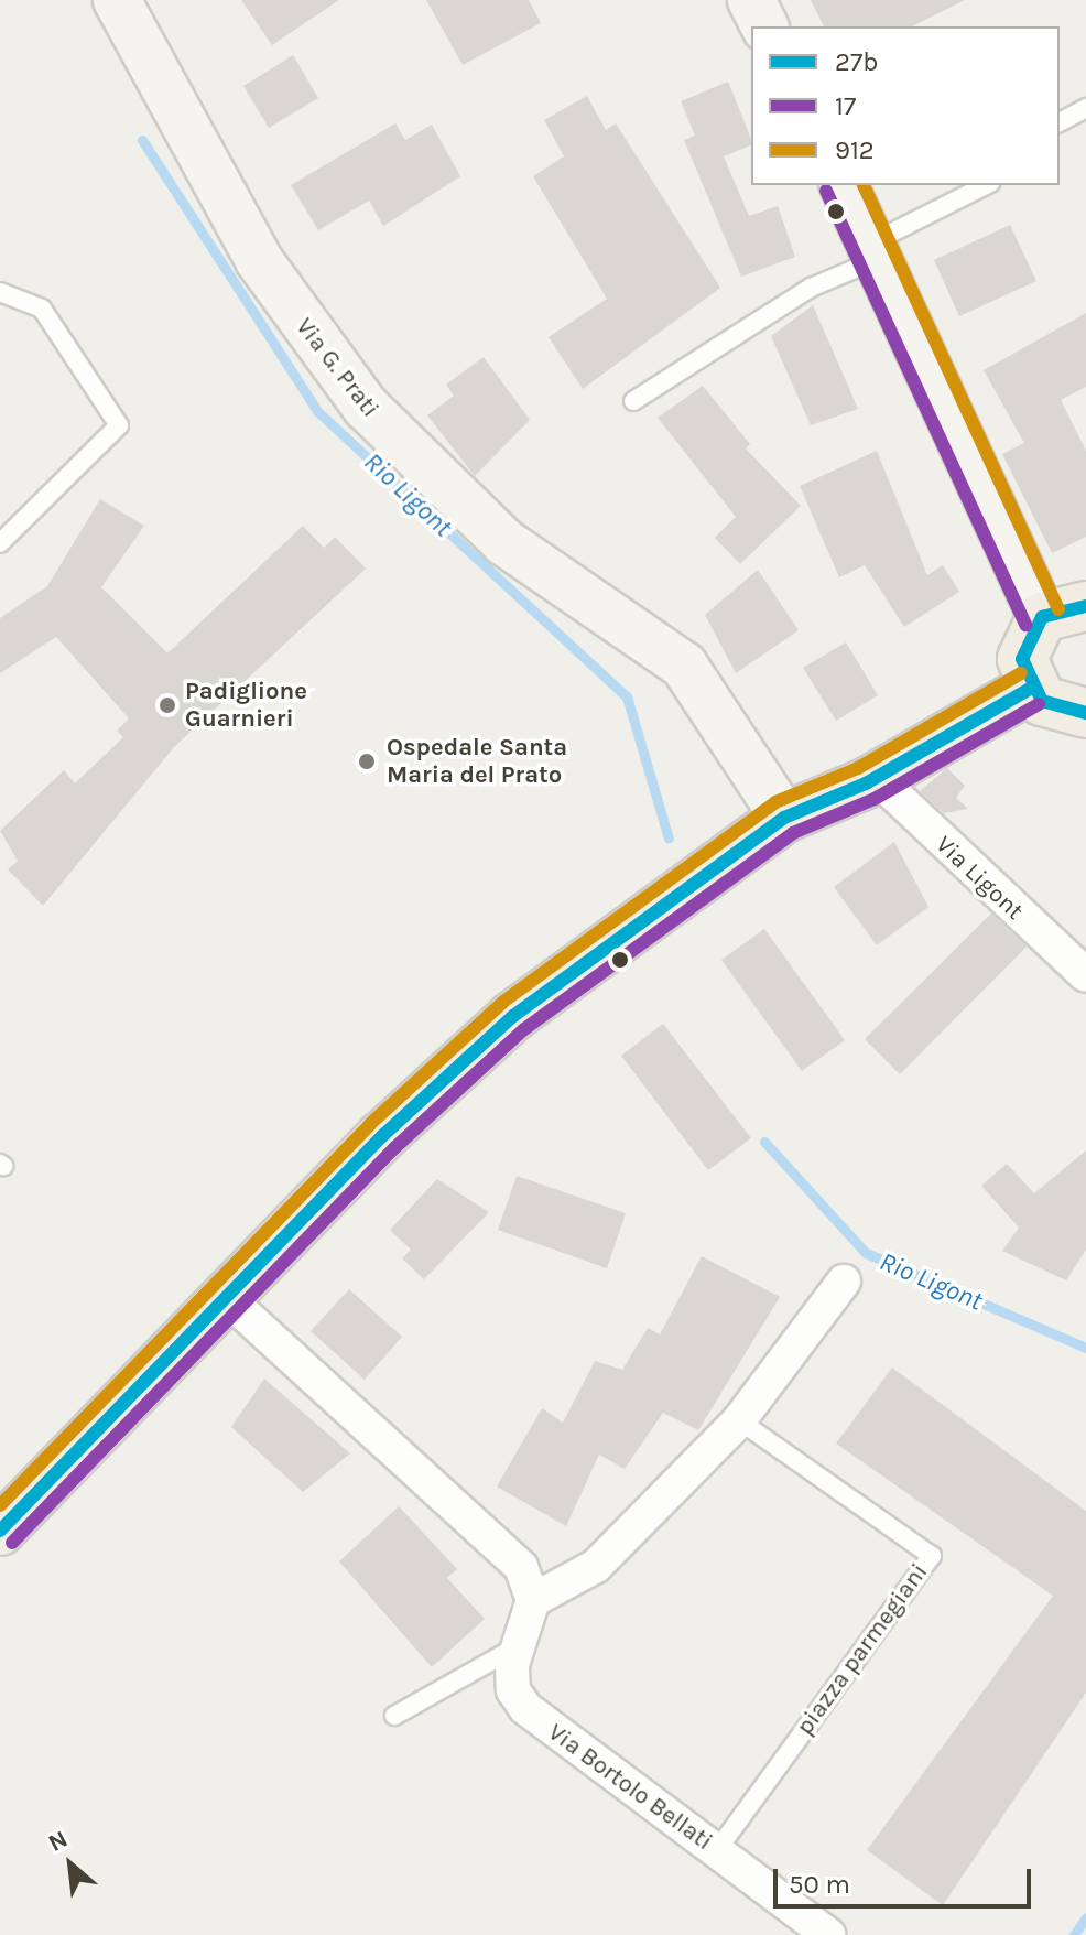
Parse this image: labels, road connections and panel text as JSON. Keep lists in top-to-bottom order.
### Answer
{
  "streets": {
    "street": ["Via G. Prati", "Via Ligont", "Via Bortolo Bellati"],
    "lane": ["piazza parmegiani"]
  },
  "crossings": [
    ["piazza parmegiani", "Via Bortolo Bellati"]
  ],
  "water": ["Rio Ligont"],
  "places": ["Padiglione Guarnieri", "Ospedale Santa Maria del Prato"],
  "lines": ["transit line 912", "transit line 17", "transit line 27b"],
  "legend": ["27b", "17", "912"],
  "scale_bar": "50 m",
  "north": "top left"
}
